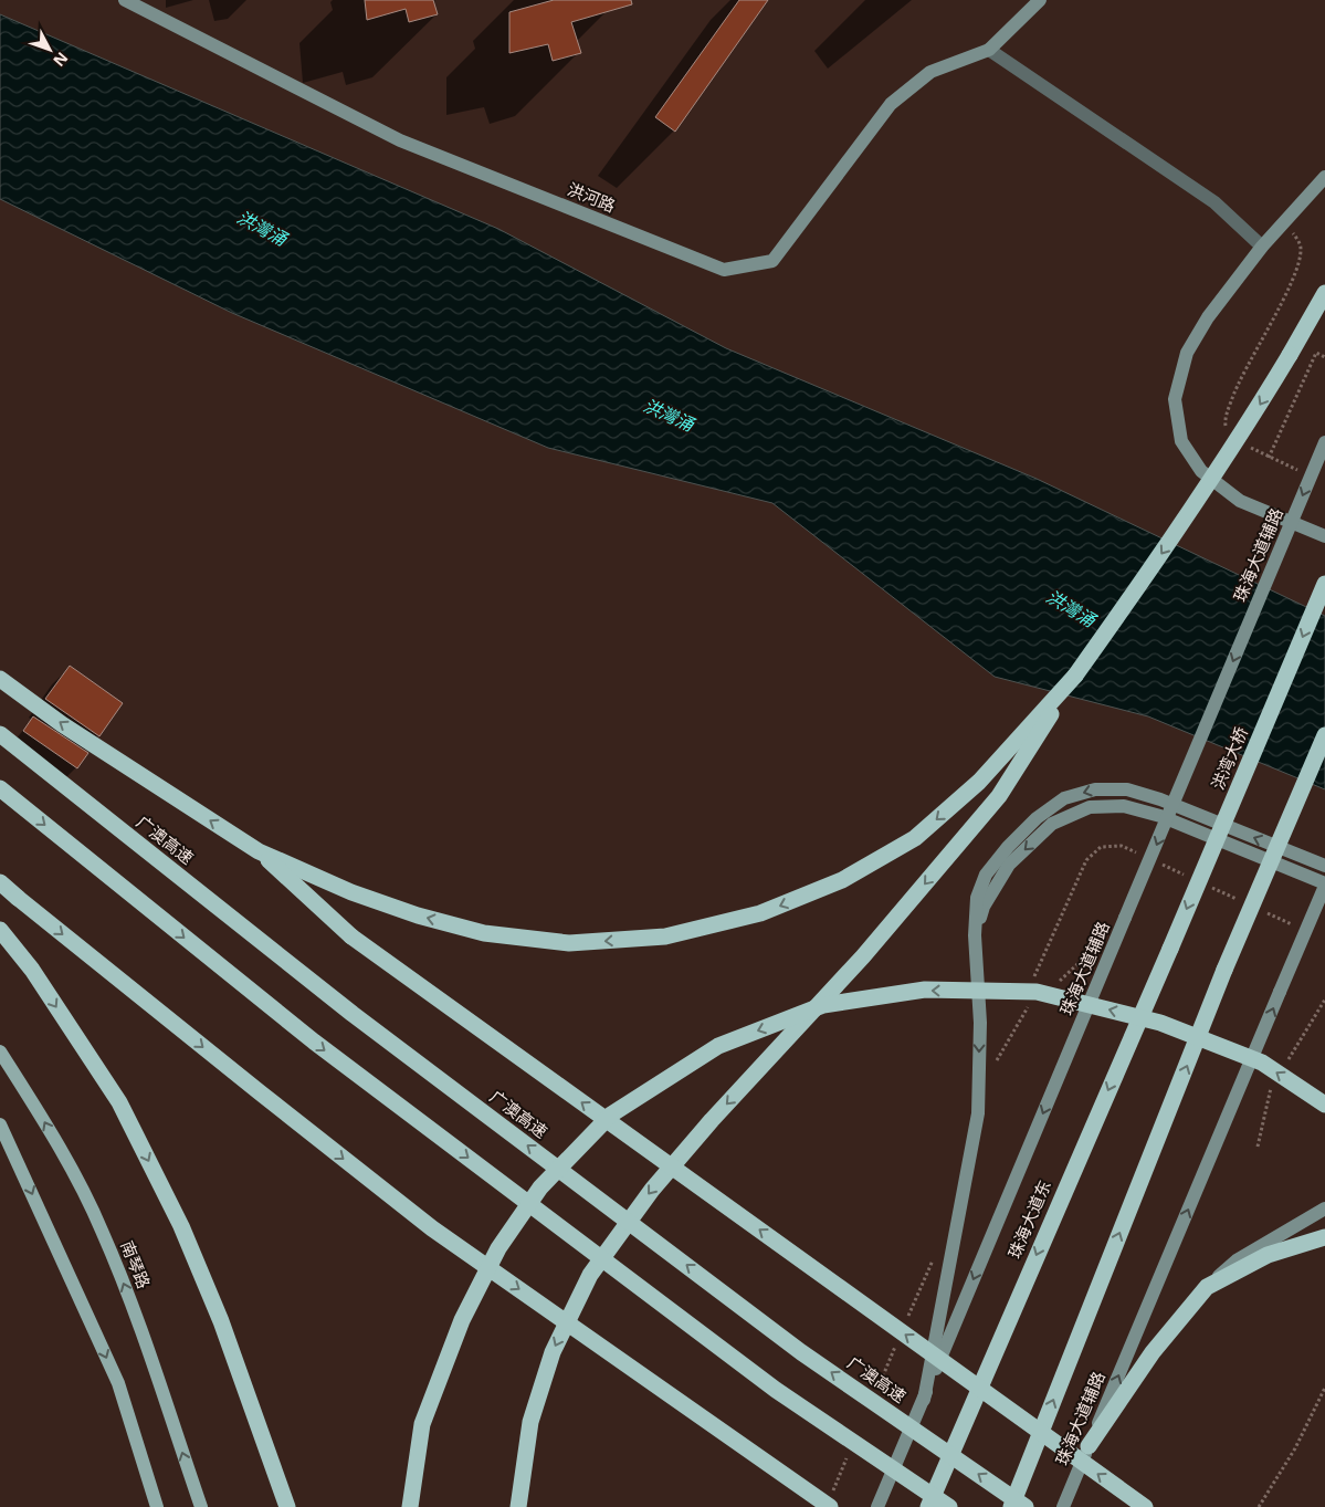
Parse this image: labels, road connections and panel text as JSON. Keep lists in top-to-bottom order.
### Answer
{
  "streets": {
    "highway": ["洪湾大桥", "广澳高速", "珠海大道东"],
    "main road": ["洪河路", "珠海大道辅路", "南琴路"]
  },
  "crossings": [
    ["洪湾大桥", "珠海大道东"]
  ],
  "water": ["洪灣涌"],
  "north": "bottom right"
}
